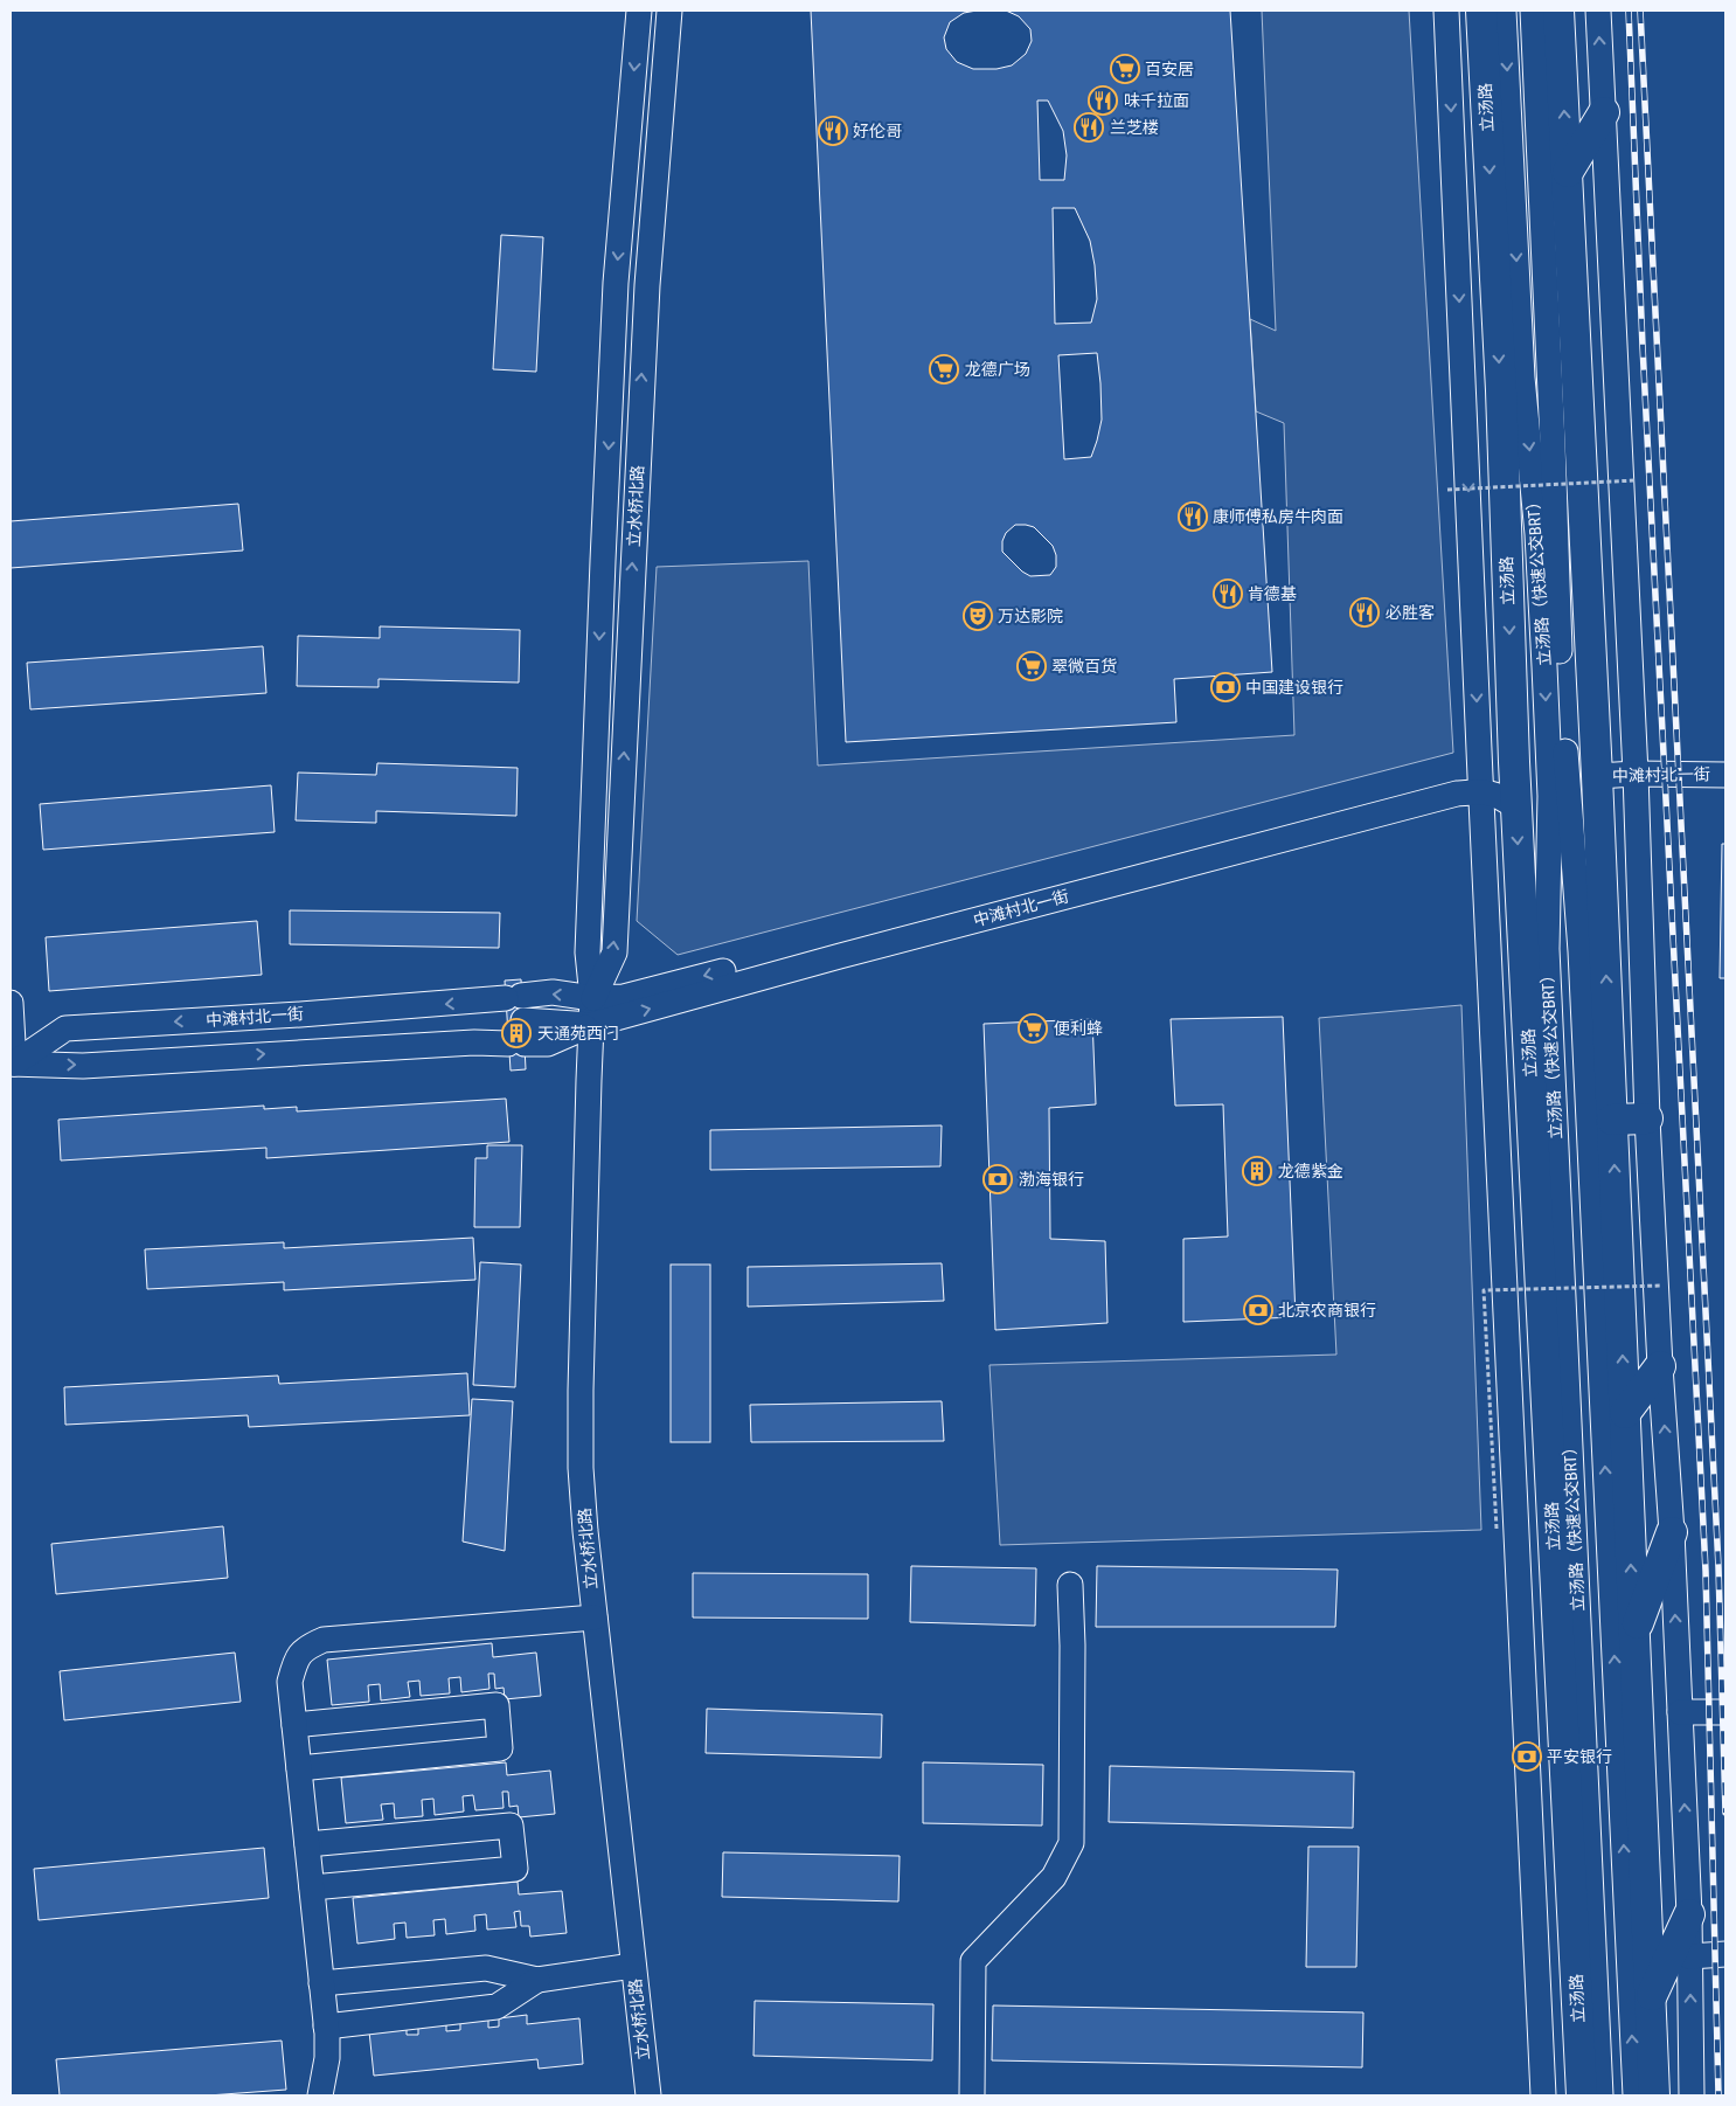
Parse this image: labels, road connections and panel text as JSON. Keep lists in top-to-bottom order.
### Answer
{
  "streets": {
    "main road": ["立汤路"],
    "street": ["立水桥北路", "立汤路（快速公交BRT）", "中滩村北一街"]
  },
  "crossings": [
    ["立汤路", "立汤路（快速公交BRT）"],
    ["立汤路", "中滩村北一街"],
    ["立水桥北路", "中滩村北一街"]
  ],
  "places": {
    "supermarket": [
      "百安居",
      "龙德广场",
      "翠微百货",
      "便利蜂"
    ],
    "restaurant": [
      "味千拉面",
      "兰芝楼",
      "好伦哥",
      "康师傅私房牛肉面",
      "肯德基",
      "必胜客"
    ],
    "theatre": ["万达影院"],
    "bank": [
      "中国建设银行",
      "渤海银行",
      "北京农商银行",
      "平安银行"
    ],
    "building": ["天通苑西门", "龙德紫金"]
  }
}
